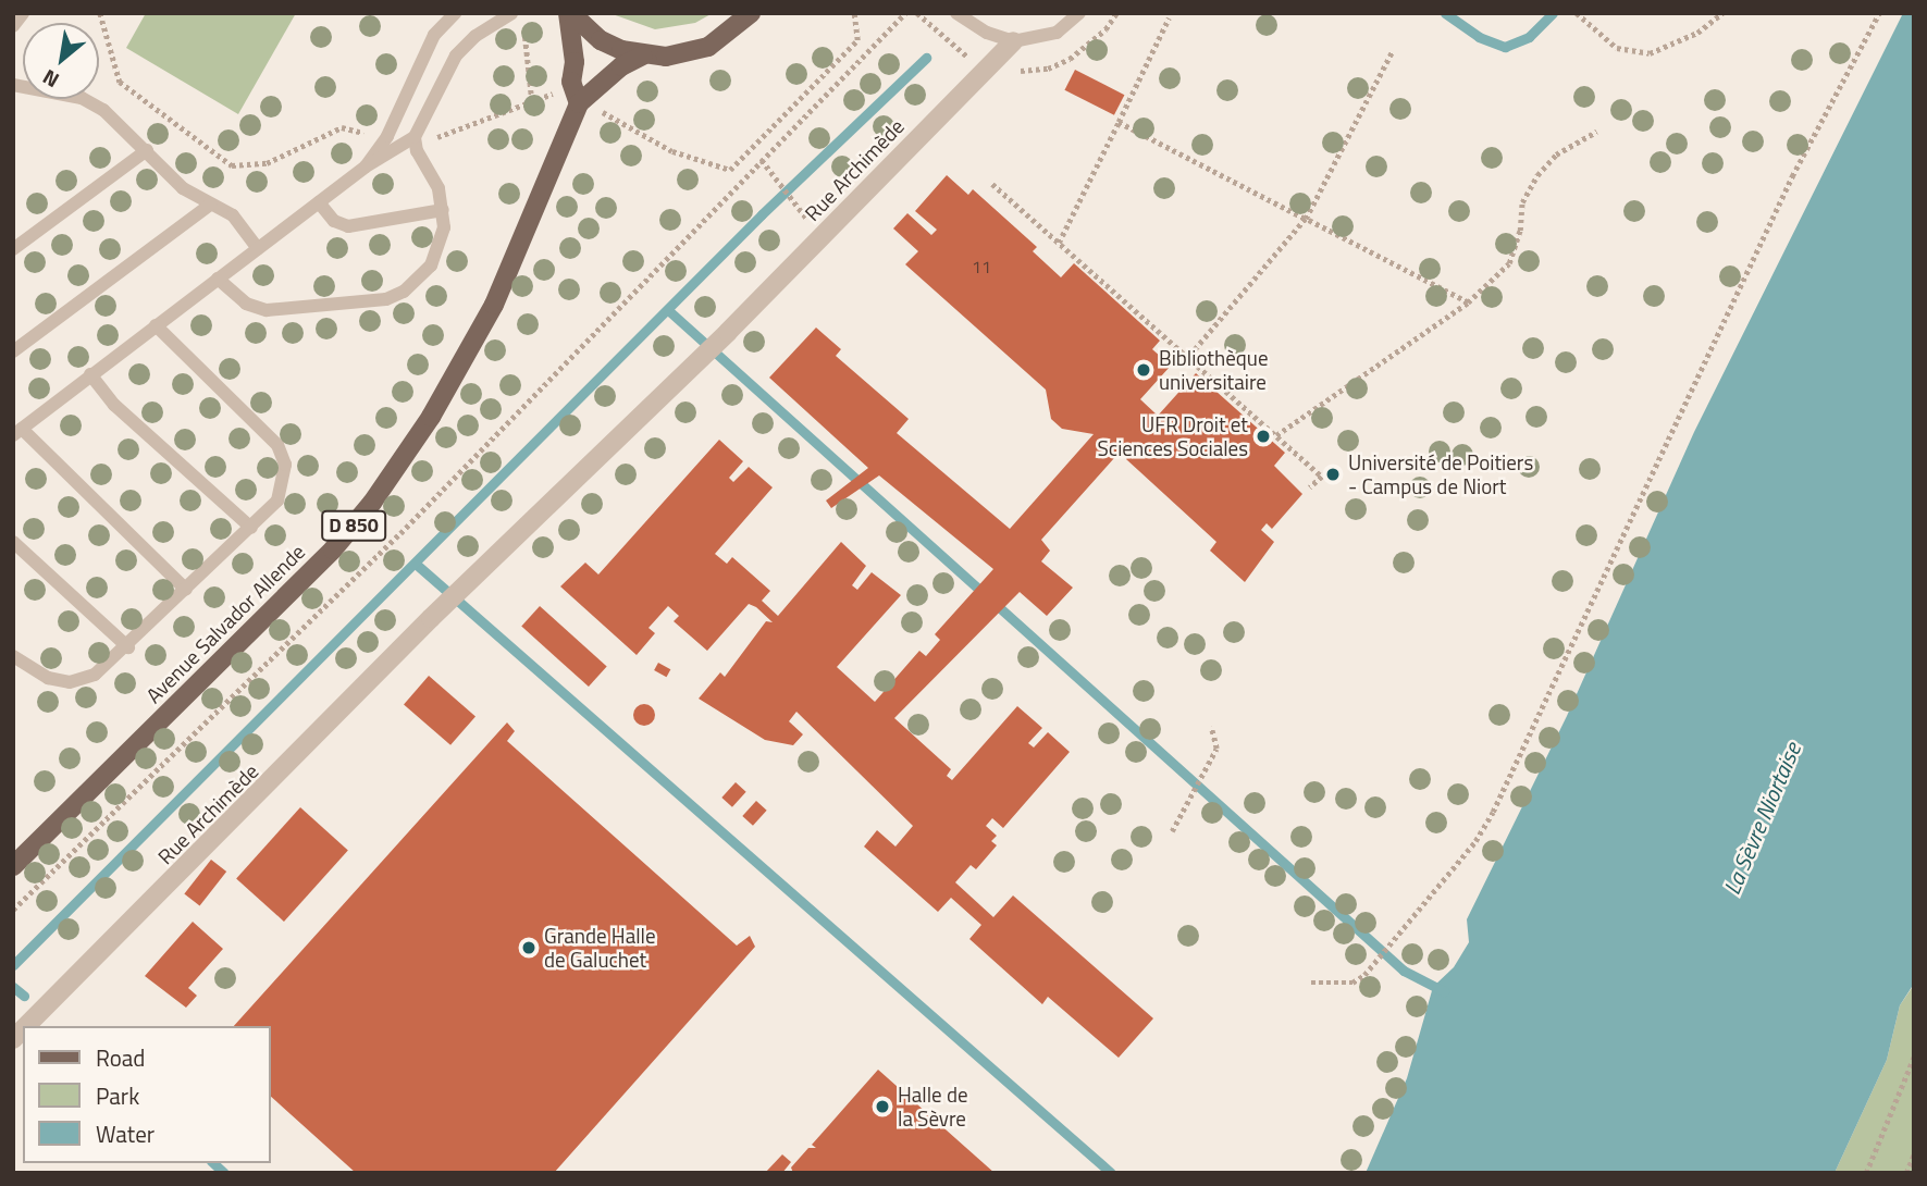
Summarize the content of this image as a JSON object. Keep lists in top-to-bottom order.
{
  "streets": {
    "main road": ["D 850", "Avenue Salvador Allende"],
    "street": ["Rue Archimède"]
  },
  "water": ["La Sèvre Niortaise"],
  "places": [
    "Bibliothèque universitaire",
    "UFR Droit et Sciences Sociales",
    "Université de Poitiers - Campus de Niort",
    "Grande Halle de Galuchet",
    "Halle de la Sèvre"
  ],
  "house_numbers": ["11"],
  "legend": ["Road", "Park", "Water"],
  "north": "bottom left"
}
